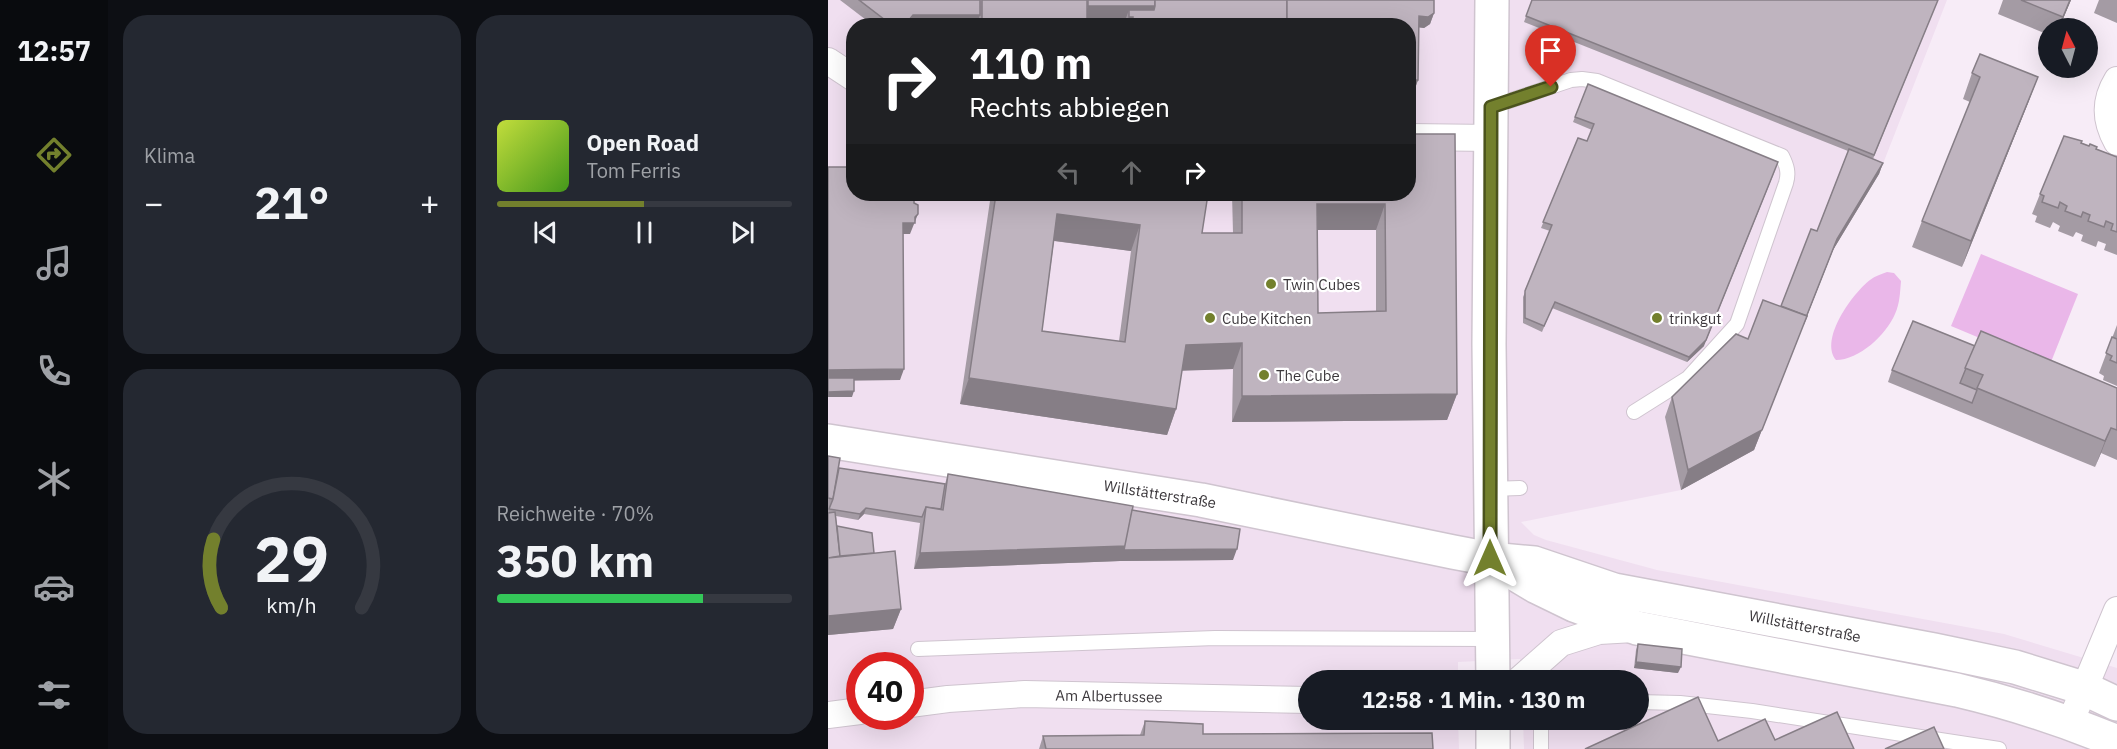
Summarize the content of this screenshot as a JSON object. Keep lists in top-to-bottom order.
{
  "streets": {
    "street": ["Willstätterstraße", "Am Albertussee"]
  },
  "places": [
    "Twin Cubes",
    "Cube Kitchen",
    "trinkgut",
    "The Cube"
  ],
  "north": "top",
  "page": {
    "tabs": "12:57",
    "tile": [
      "Klima",
      ["Reichweite · 70%", "350 km"]
    ],
    "turn": ["110 m", "Rechts abbiegen"],
    "song": ["Open Road", "Tom Ferris"],
    "heat": ["−", "21°", "+"],
    "limit": "40",
    "trip": "12:58 · 1 Min. · 130 m",
    "gauge": ["29", "km/h"]
  }
}
